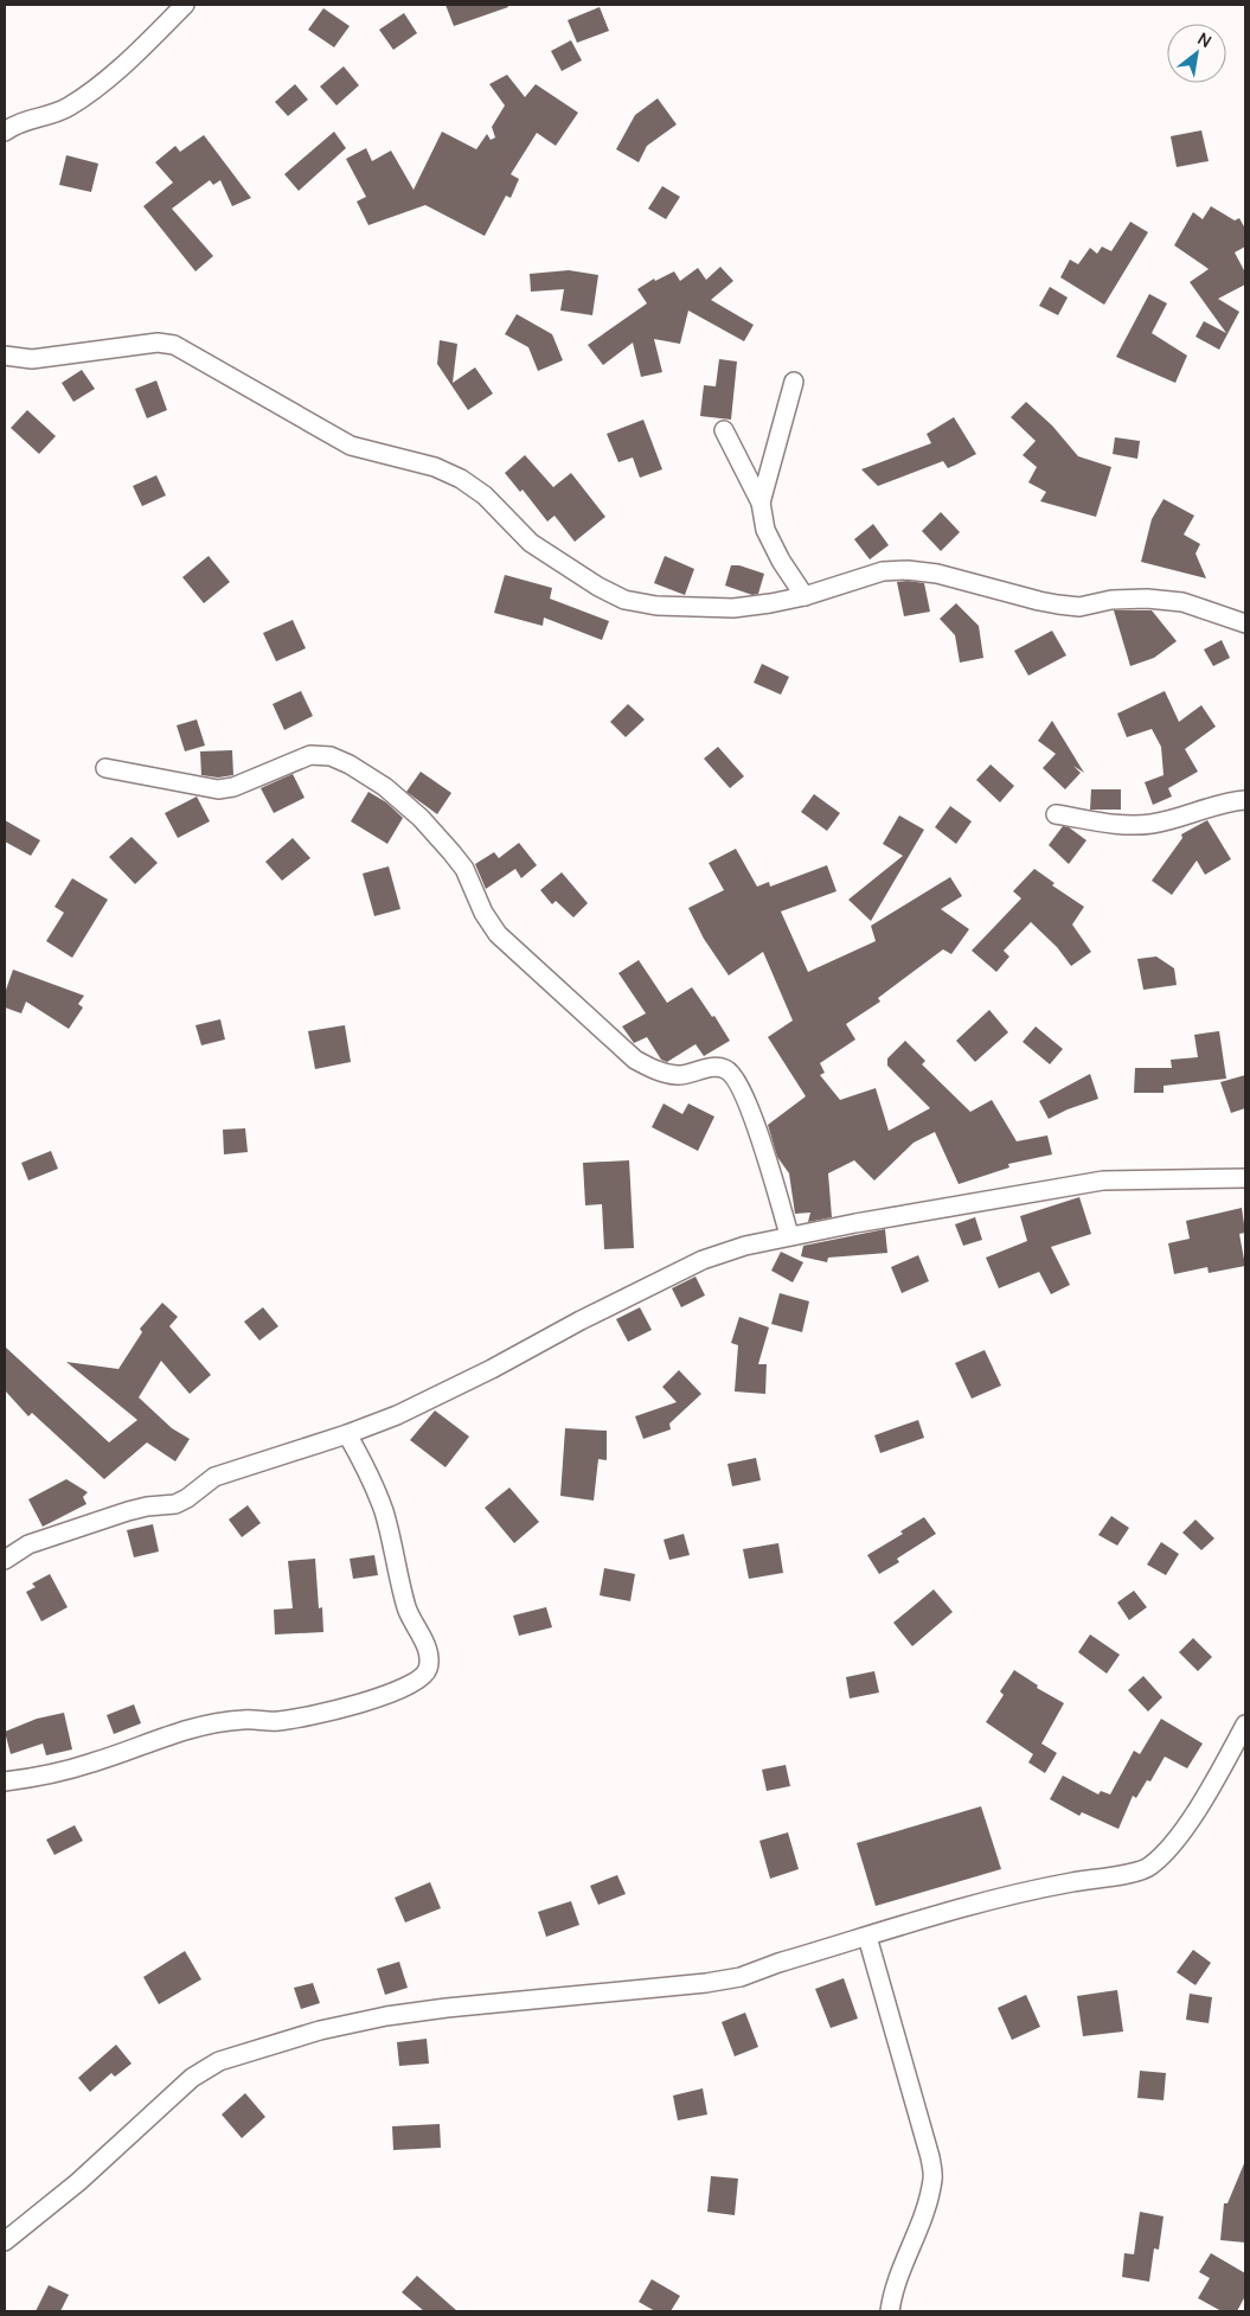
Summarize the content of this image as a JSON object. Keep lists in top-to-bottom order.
{
  "north": "top right"
}
